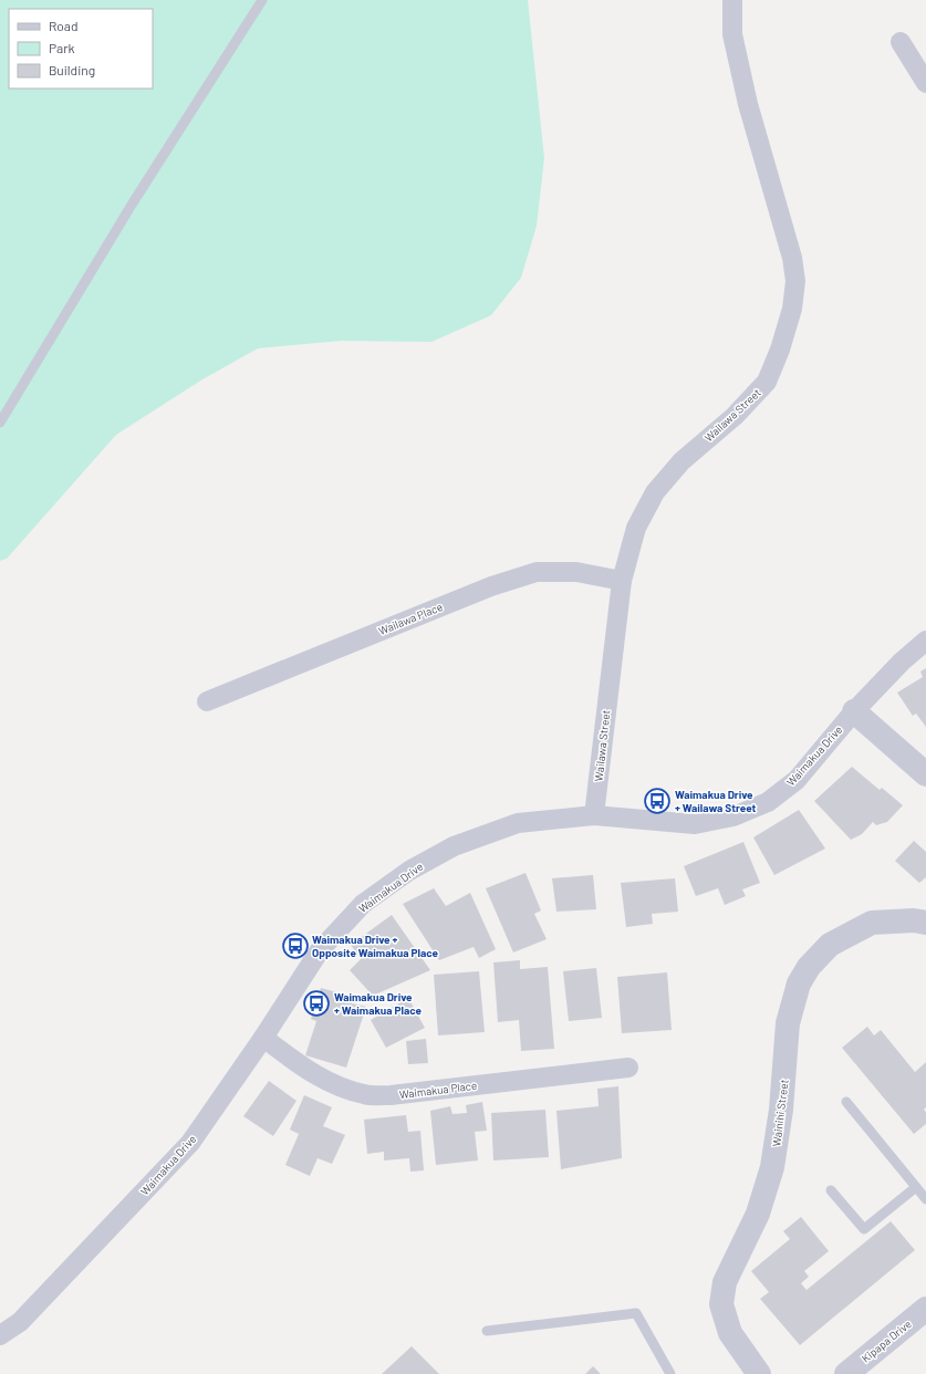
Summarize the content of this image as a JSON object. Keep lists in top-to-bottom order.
{
  "streets": {
    "street": [
      "Wailawa Street",
      "Wailawa Place",
      "Waimakua Drive",
      "Waimakua Place",
      "Wainihi Street",
      "Kipapa Drive"
    ]
  },
  "crossings": [
    ["Wailawa Street", "Wailawa Place"],
    ["Wailawa Street", "Waimakua Drive"],
    ["Waimakua Drive", "Waimakua Place"]
  ],
  "places": {
    "bus stop": ["Waimakua Drive + Wailawa Street", "Waimakua Drive + Opposite Waimakua Place", "Waimakua Drive + Waimakua Place"]
  },
  "legend": ["Road", "Park", "Building"]
}
